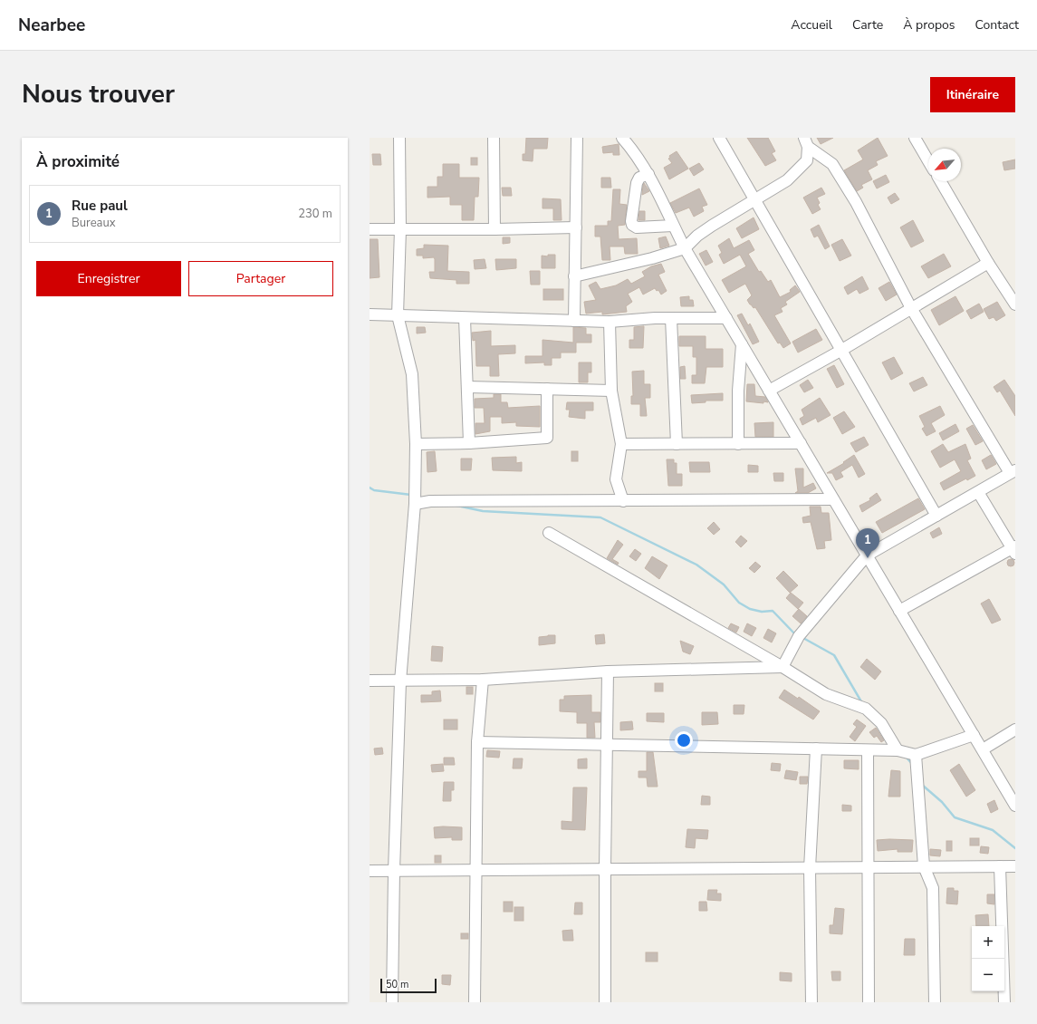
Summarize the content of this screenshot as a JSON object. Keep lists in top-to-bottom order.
{
  "scale_bar": "50 m",
  "north": "bottom left",
  "page": {
    "header": "Nearbee",
    "nav": [
      "Accueil",
      "Carte",
      "À propos",
      "Contact"
    ],
    "title": "Nous trouver",
    "buttons": [
      "Itinéraire",
      ["Enregistrer", "Partager"]
    ],
    "heading": "À proximité",
    "list": [
      {
        "mark": "1",
        "name": "Rue paul",
        "note": "Bureaux",
        "value": "230 m"
      }
    ],
    "pins": "1",
    "map_buttons": ["+", "−"],
    "scale": "50 m"
  }
}
